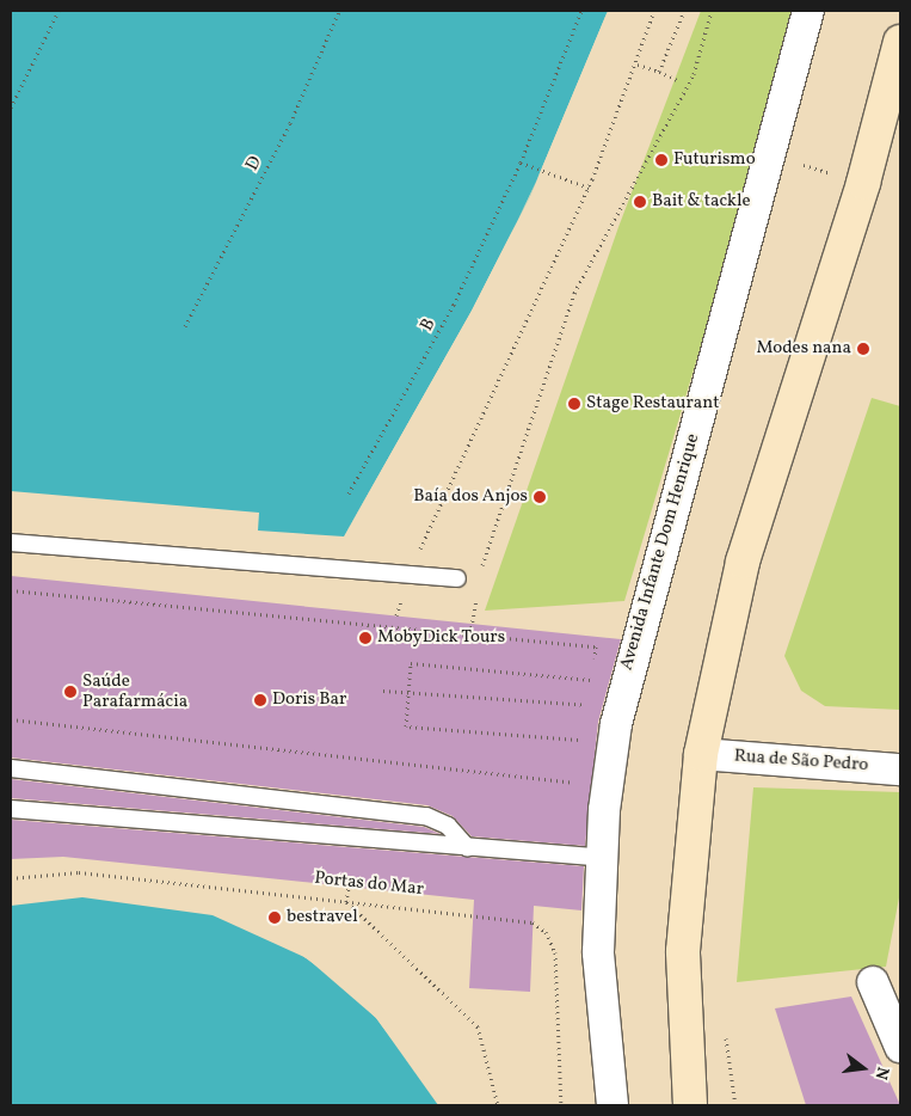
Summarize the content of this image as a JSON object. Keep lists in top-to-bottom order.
{
  "streets": {
    "street": ["Avenida Infante Dom Henrique", "Rua de São Pedro"],
    "path": ["D", "B", "Portas do Mar"]
  },
  "places": [
    "Futurismo",
    "Bait & tackle",
    "Modes nana",
    "Stage Restaurant",
    "Baía dos Anjos",
    "MobyDick Tours",
    "Saúde Parafarmácia",
    "Doris Bar",
    "bestravel"
  ],
  "north": "right"
}
